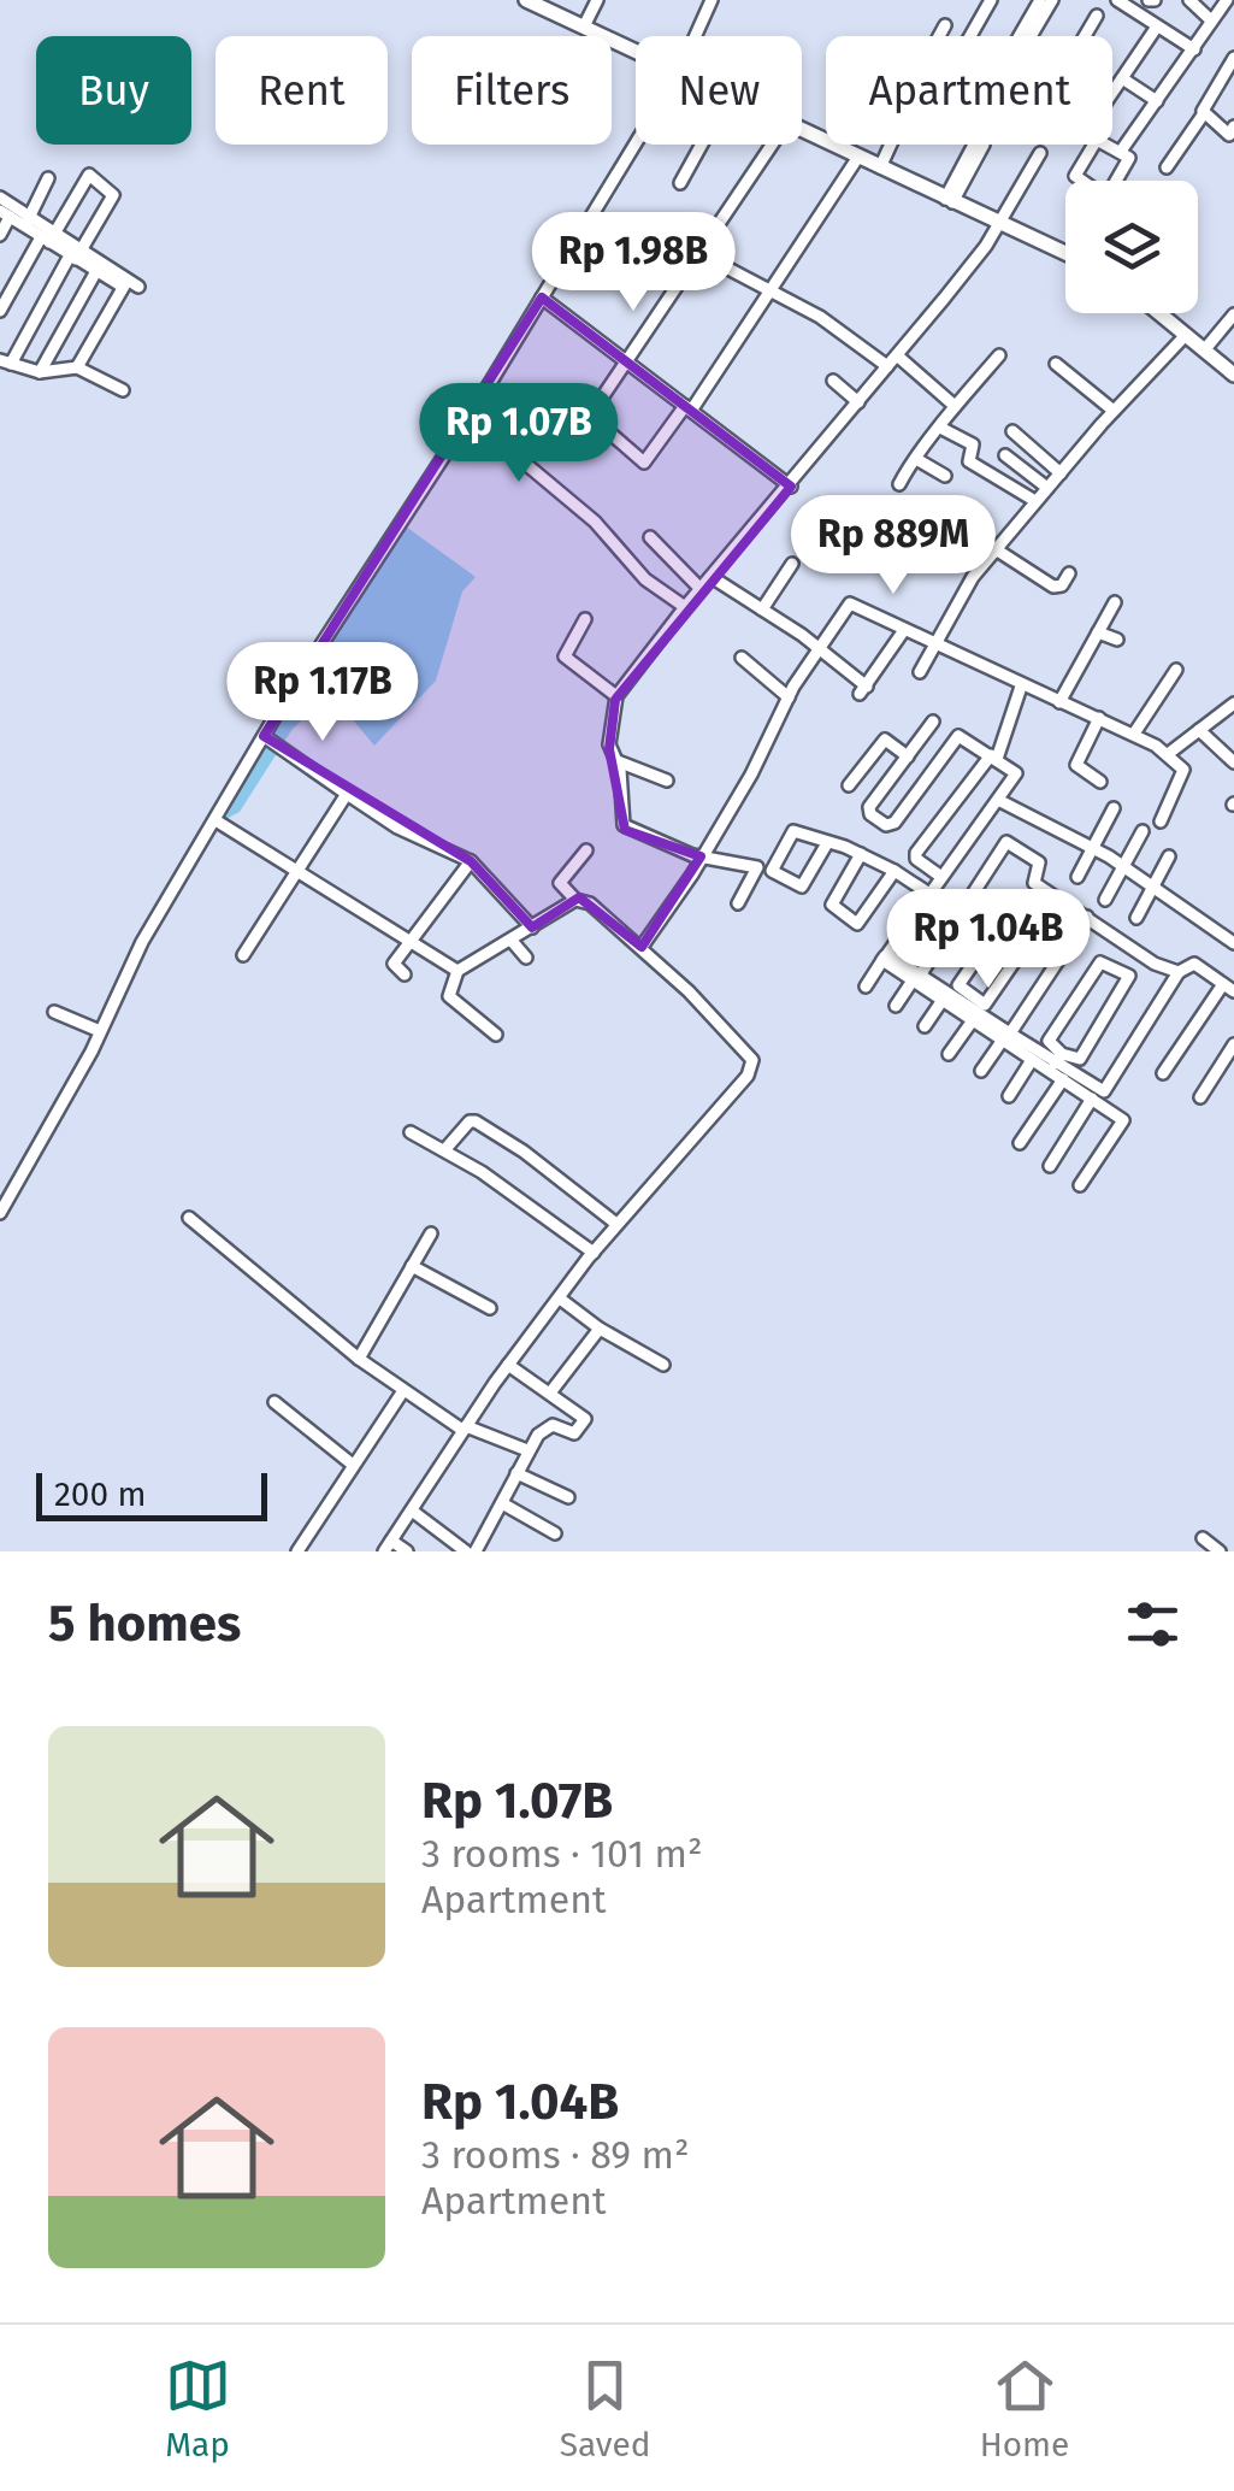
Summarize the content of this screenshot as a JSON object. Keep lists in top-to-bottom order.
{
  "scale_bar": "200 m",
  "page": {
    "chip": [
      "Buy",
      "Rent",
      "Filters",
      "New",
      "Apartment"
    ],
    "price": [
      "Rp 1.98B",
      "Rp 1.07B",
      "Rp 889M",
      "Rp 1.17B",
      "Rp 1.04B"
    ],
    "scale": "200 m",
    "heading": "5 homes",
    "list": [
      {
        "name": "Rp 1.07B",
        "note": "3 rooms · 101 m² · Apartment"
      },
      {
        "name": "Rp 1.04B",
        "note": "3 rooms · 89 m² · Apartment"
      }
    ],
    "tabs": ["Map", "Saved", "Home"]
  }
}
